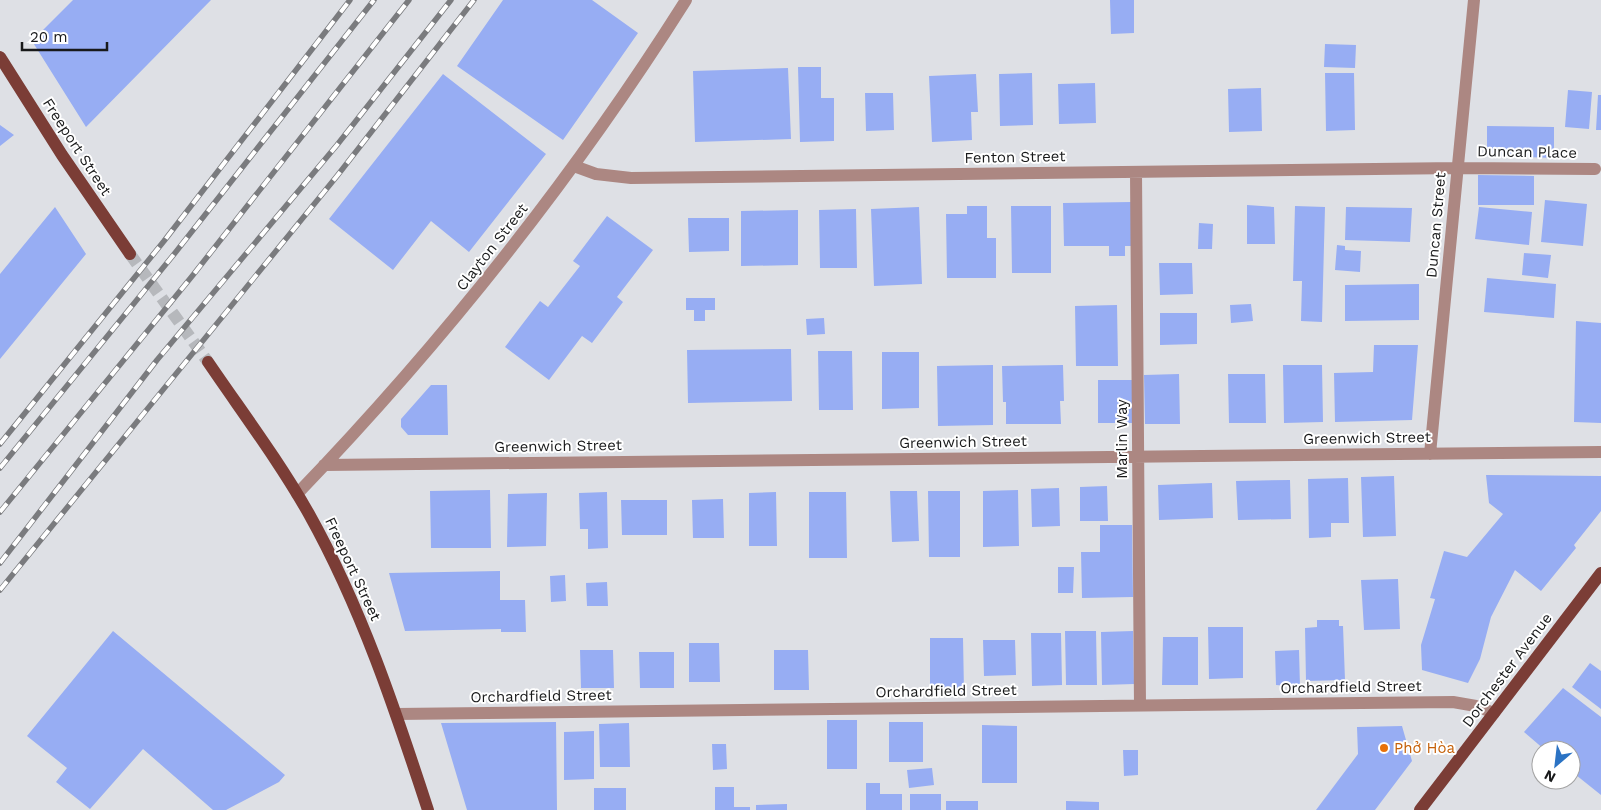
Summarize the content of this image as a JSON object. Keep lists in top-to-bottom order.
{
  "streets": {
    "main road": ["Freeport Street", "Dorchester Avenue"],
    "street": [
      "Duncan Place",
      "Fenton Street",
      "Duncan Street",
      "Clayton Street",
      "Greenwich Street",
      "Marlin Way",
      "Orchardfield Street"
    ]
  },
  "crossings": [
    ["Freeport Street", "Clayton Street"],
    ["Freeport Street", "Orchardfield Street"],
    ["Duncan Place", "Fenton Street"],
    ["Duncan Place", "Duncan Street"],
    ["Fenton Street", "Duncan Street"],
    ["Fenton Street", "Clayton Street"],
    ["Fenton Street", "Marlin Way"],
    ["Duncan Street", "Greenwich Street"],
    ["Clayton Street", "Greenwich Street"],
    ["Greenwich Street", "Marlin Way"],
    ["Marlin Way", "Orchardfield Street"],
    ["Dorchester Avenue", "Orchardfield Street"]
  ],
  "places": ["Phở Hòa"],
  "scale_bar": "20 m",
  "north": "bottom left"
}
